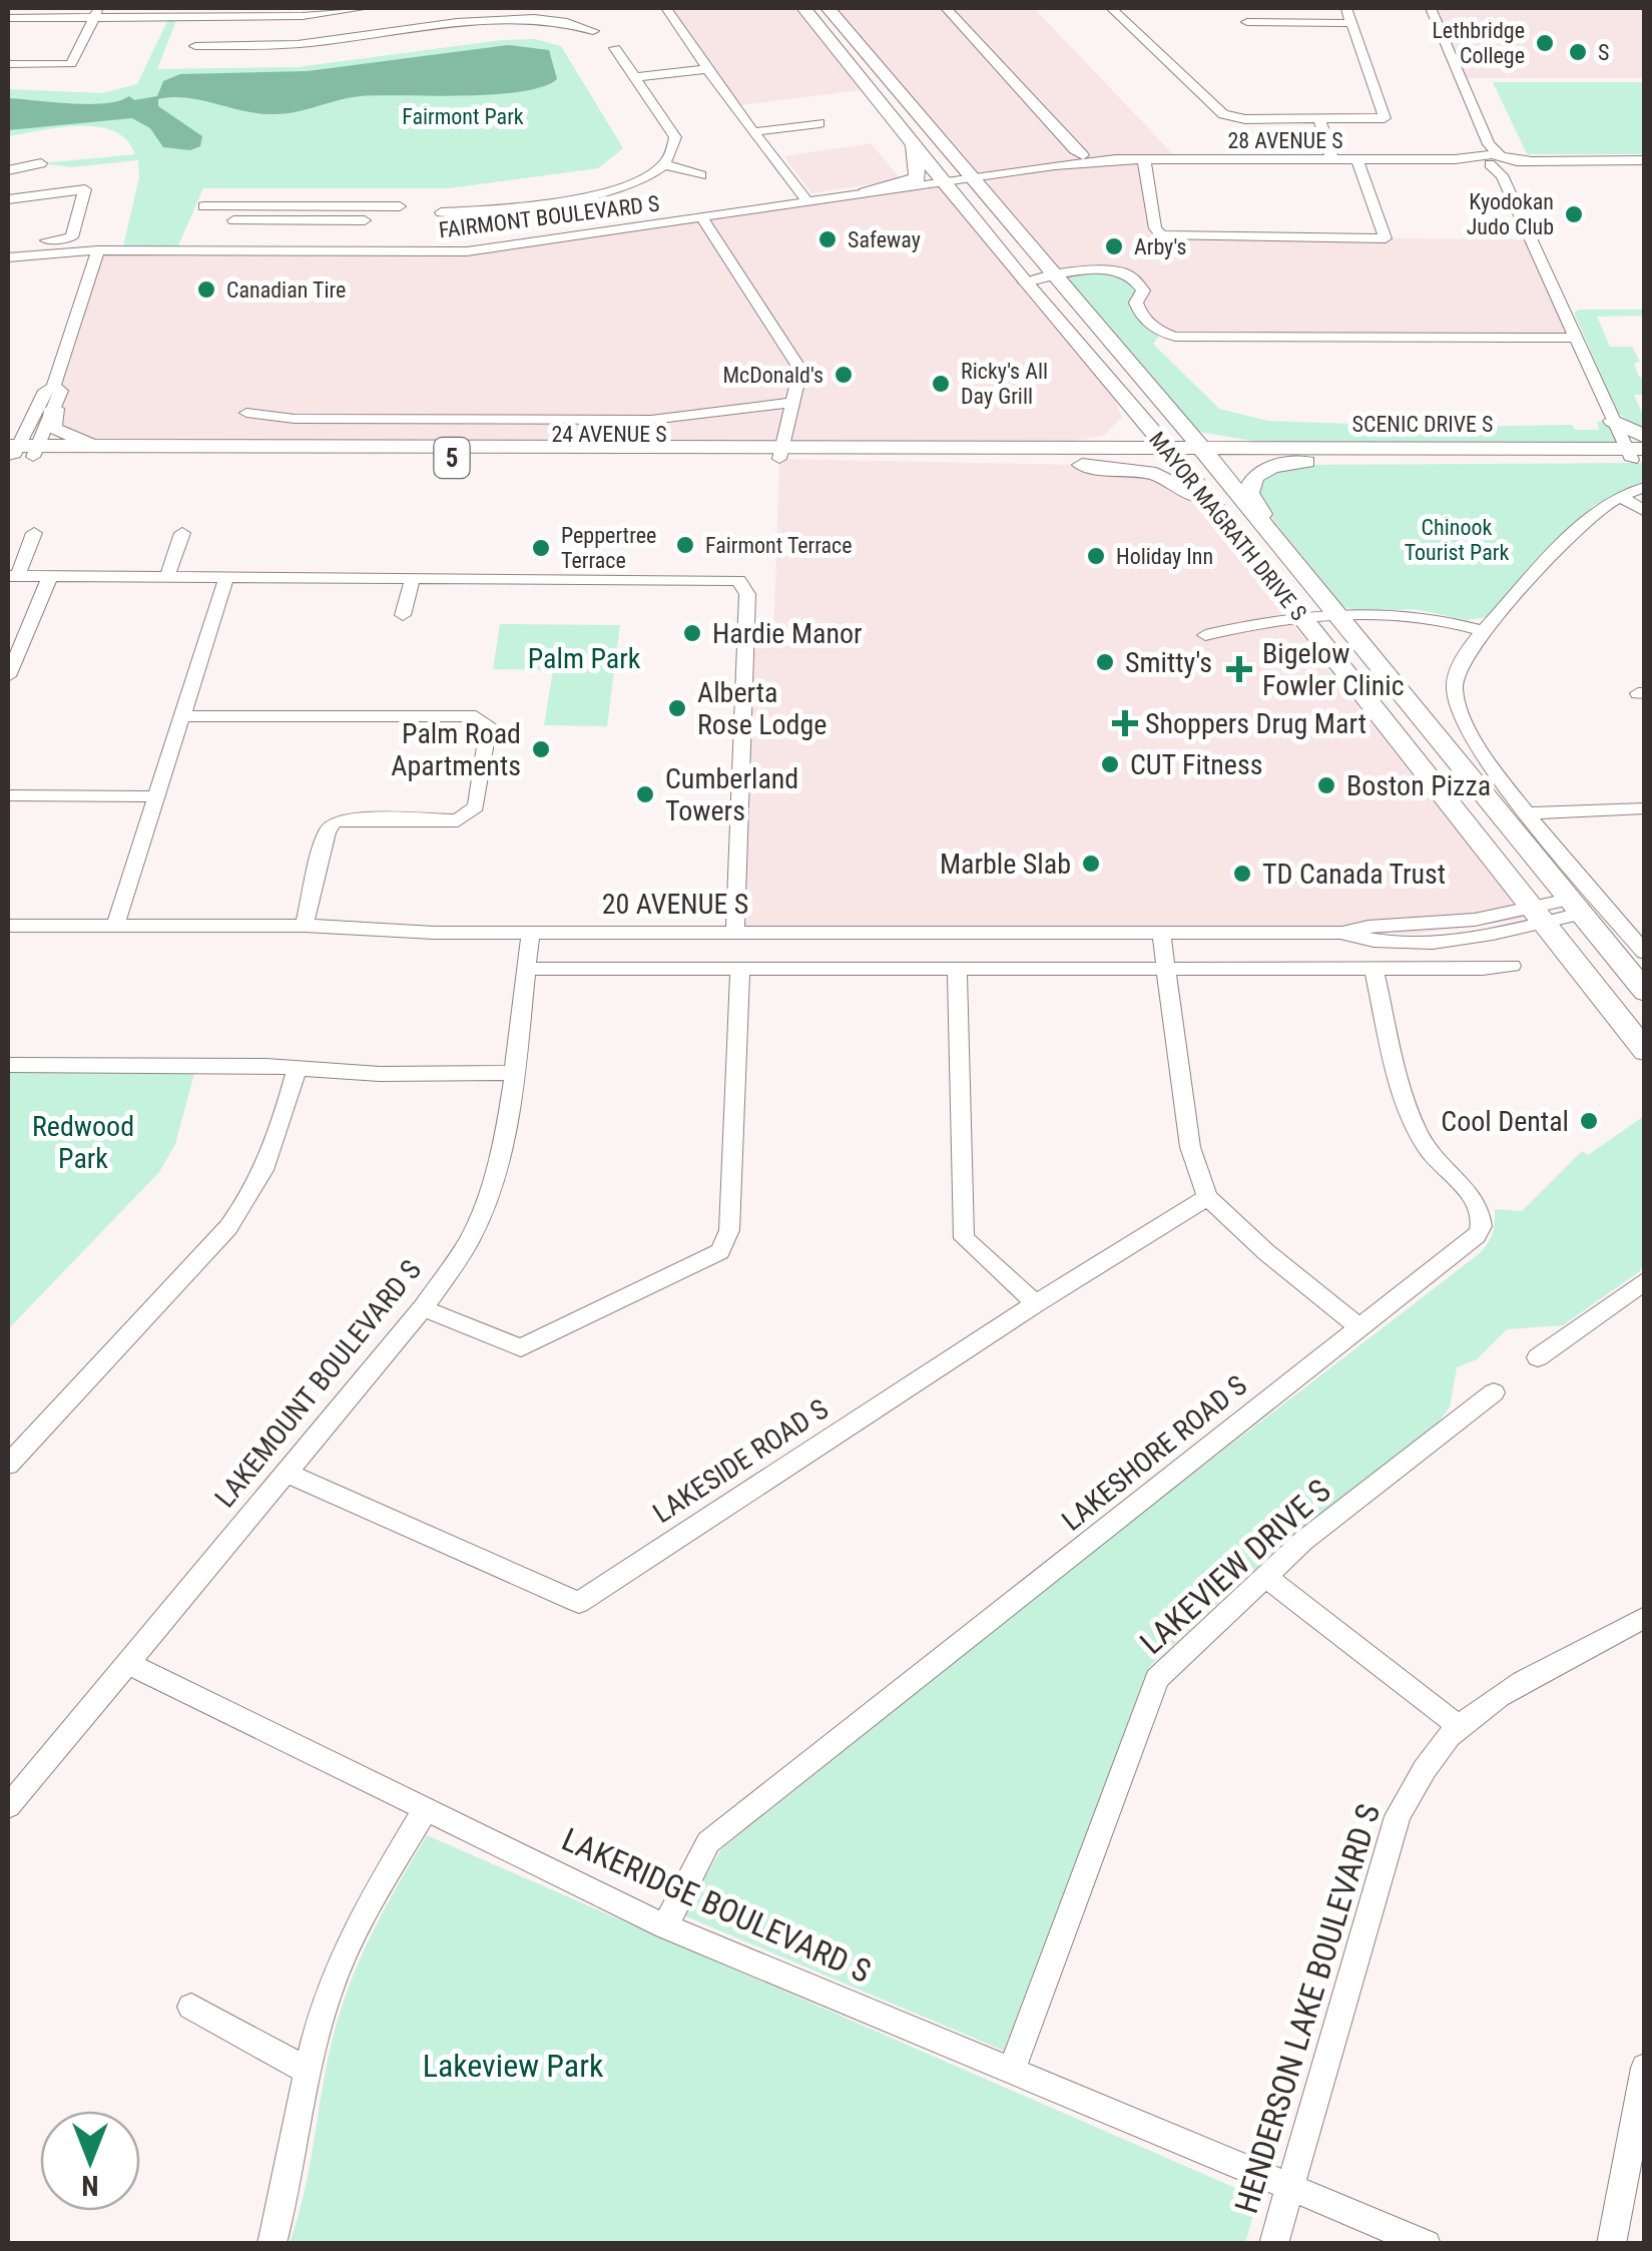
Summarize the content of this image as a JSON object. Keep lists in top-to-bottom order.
{
  "streets": {
    "main road": [
      "SCENIC DRIVE S",
      "24 AVENUE S",
      "5",
      "MAYOR MAGRATH DRIVE S"
    ],
    "street": [
      "28 AVENUE S",
      "FAIRMONT BOULEVARD S",
      "20 AVENUE S",
      "LAKEMOUNT BOULEVARD S",
      "LAKESHORE ROAD S",
      "LAKESIDE ROAD S",
      "LAKEVIEW DRIVE S",
      "LAKERIDGE BOULEVARD S",
      "HENDERSON LAKE BOULEVARD S"
    ]
  },
  "crossings": [
    ["28 AVENUE S", "FAIRMONT BOULEVARD S"],
    ["28 AVENUE S", "MAYOR MAGRATH DRIVE S"],
    ["FAIRMONT BOULEVARD S", "MAYOR MAGRATH DRIVE S"],
    ["SCENIC DRIVE S", "24 AVENUE S"],
    ["SCENIC DRIVE S", "MAYOR MAGRATH DRIVE S"],
    ["24 AVENUE S", "MAYOR MAGRATH DRIVE S"],
    ["MAYOR MAGRATH DRIVE S", "20 AVENUE S"],
    ["20 AVENUE S", "LAKEMOUNT BOULEVARD S"],
    ["LAKEMOUNT BOULEVARD S", "LAKESIDE ROAD S"],
    ["LAKEMOUNT BOULEVARD S", "LAKERIDGE BOULEVARD S"],
    ["LAKESHORE ROAD S", "LAKERIDGE BOULEVARD S"],
    ["LAKEVIEW DRIVE S", "LAKERIDGE BOULEVARD S"],
    ["LAKERIDGE BOULEVARD S", "HENDERSON LAKE BOULEVARD S"]
  ],
  "parks": [
    "Fairmont Park",
    "Chinook Tourist Park",
    "Palm Park",
    "Redwood Park",
    "Lakeview Park"
  ],
  "places": {
    "other": [
      "Lethbridge College",
      "S",
      "Kyodokan Judo Club",
      "Safeway",
      "Arby's",
      "Canadian Tire",
      "McDonald's",
      "Ricky's All Day Grill",
      "Fairmont Terrace",
      "Peppertree Terrace",
      "Holiday Inn",
      "Hardie Manor",
      "Smitty's",
      "Alberta Rose Lodge",
      "Palm Road Apartments",
      "CUT Fitness",
      "Boston Pizza",
      "Cumberland Towers",
      "Marble Slab",
      "TD Canada Trust",
      "Cool Dental"
    ],
    "health": ["Bigelow Fowler Clinic", "Shoppers Drug Mart"]
  },
  "north": "bottom"
}
